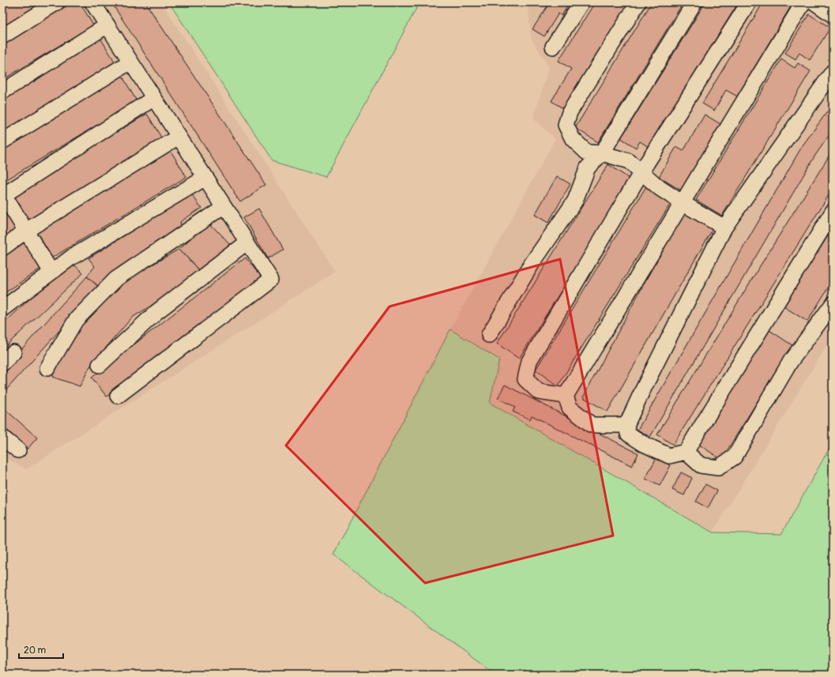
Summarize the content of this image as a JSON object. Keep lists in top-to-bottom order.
{
  "scale_bar": "20 m"
}
